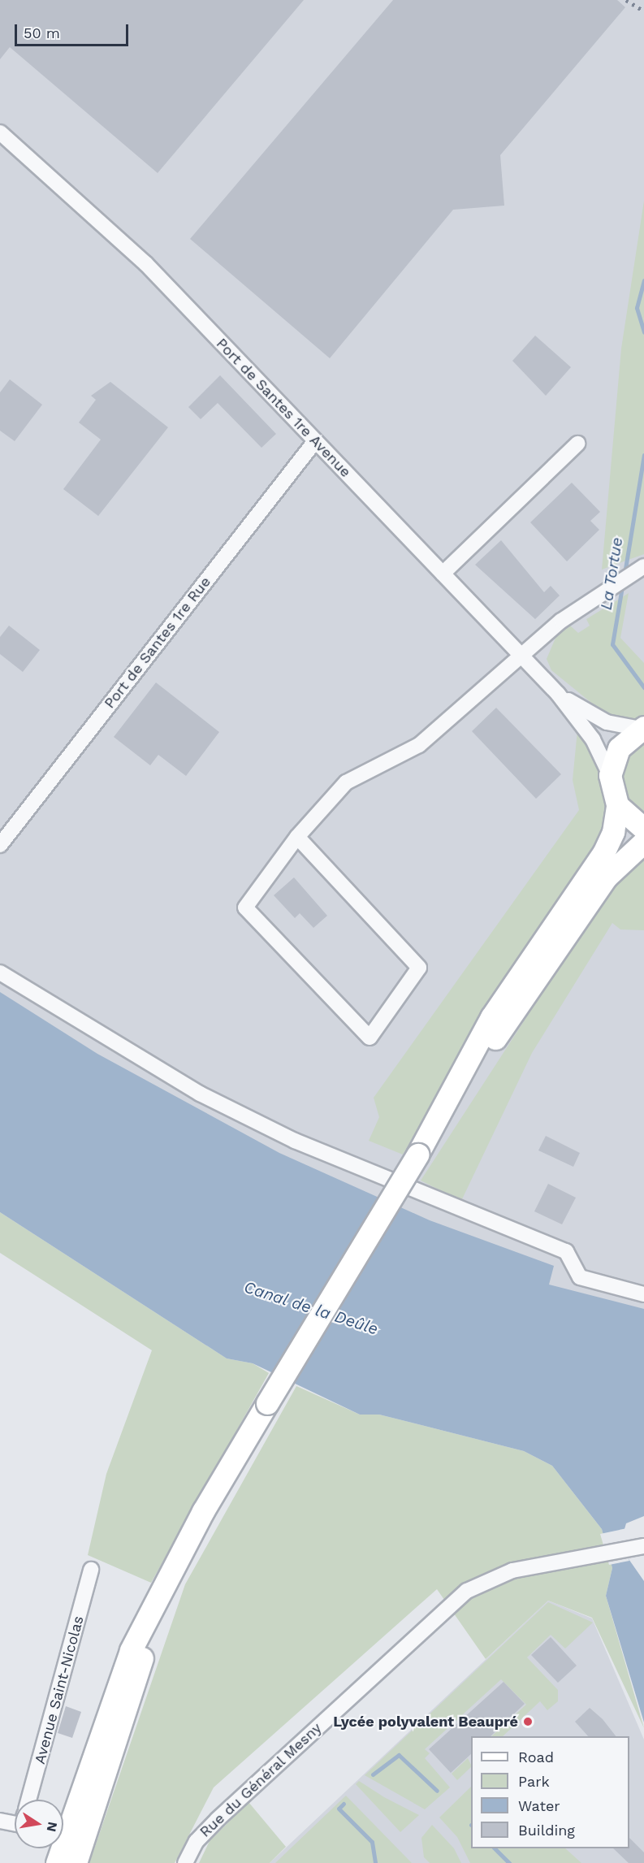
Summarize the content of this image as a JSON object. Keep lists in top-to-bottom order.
{
  "streets": {
    "street": [
      "Port de Santes 1re Avenue",
      "Port de Santes 1re Rue",
      "Avenue Saint-Nicolas",
      "Rue du Général Mesny"
    ]
  },
  "crossings": [
    ["Port de Santes 1re Avenue", "Port de Santes 1re Rue"]
  ],
  "water": ["La Tortue", "Canal de la Deûle"],
  "places": ["Lycée polyvalent Beaupré"],
  "legend": [
    "Road",
    "Park",
    "Water",
    "Building"
  ],
  "scale_bar": "50 m",
  "north": "right"
}
